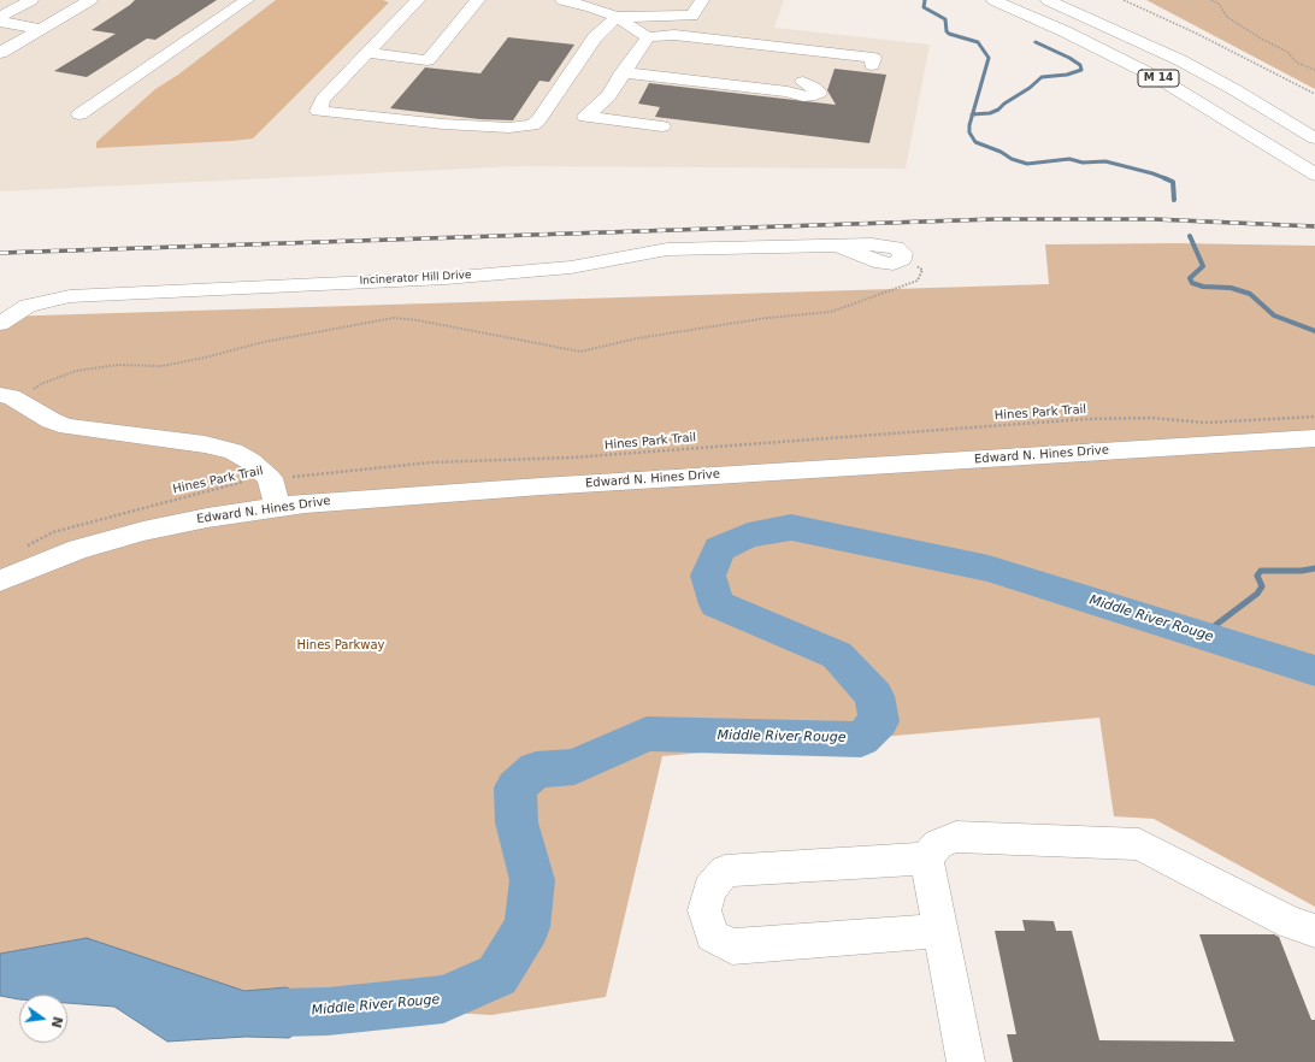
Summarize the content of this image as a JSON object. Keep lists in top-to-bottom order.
{
  "streets": {
    "main road": ["M 14", "Incinerator Hill Drive", "Edward N. Hines Drive"],
    "path": ["Hines Park Trail"]
  },
  "water": ["Middle River Rouge"],
  "parks": ["Hines Parkway"],
  "north": "right"
}
